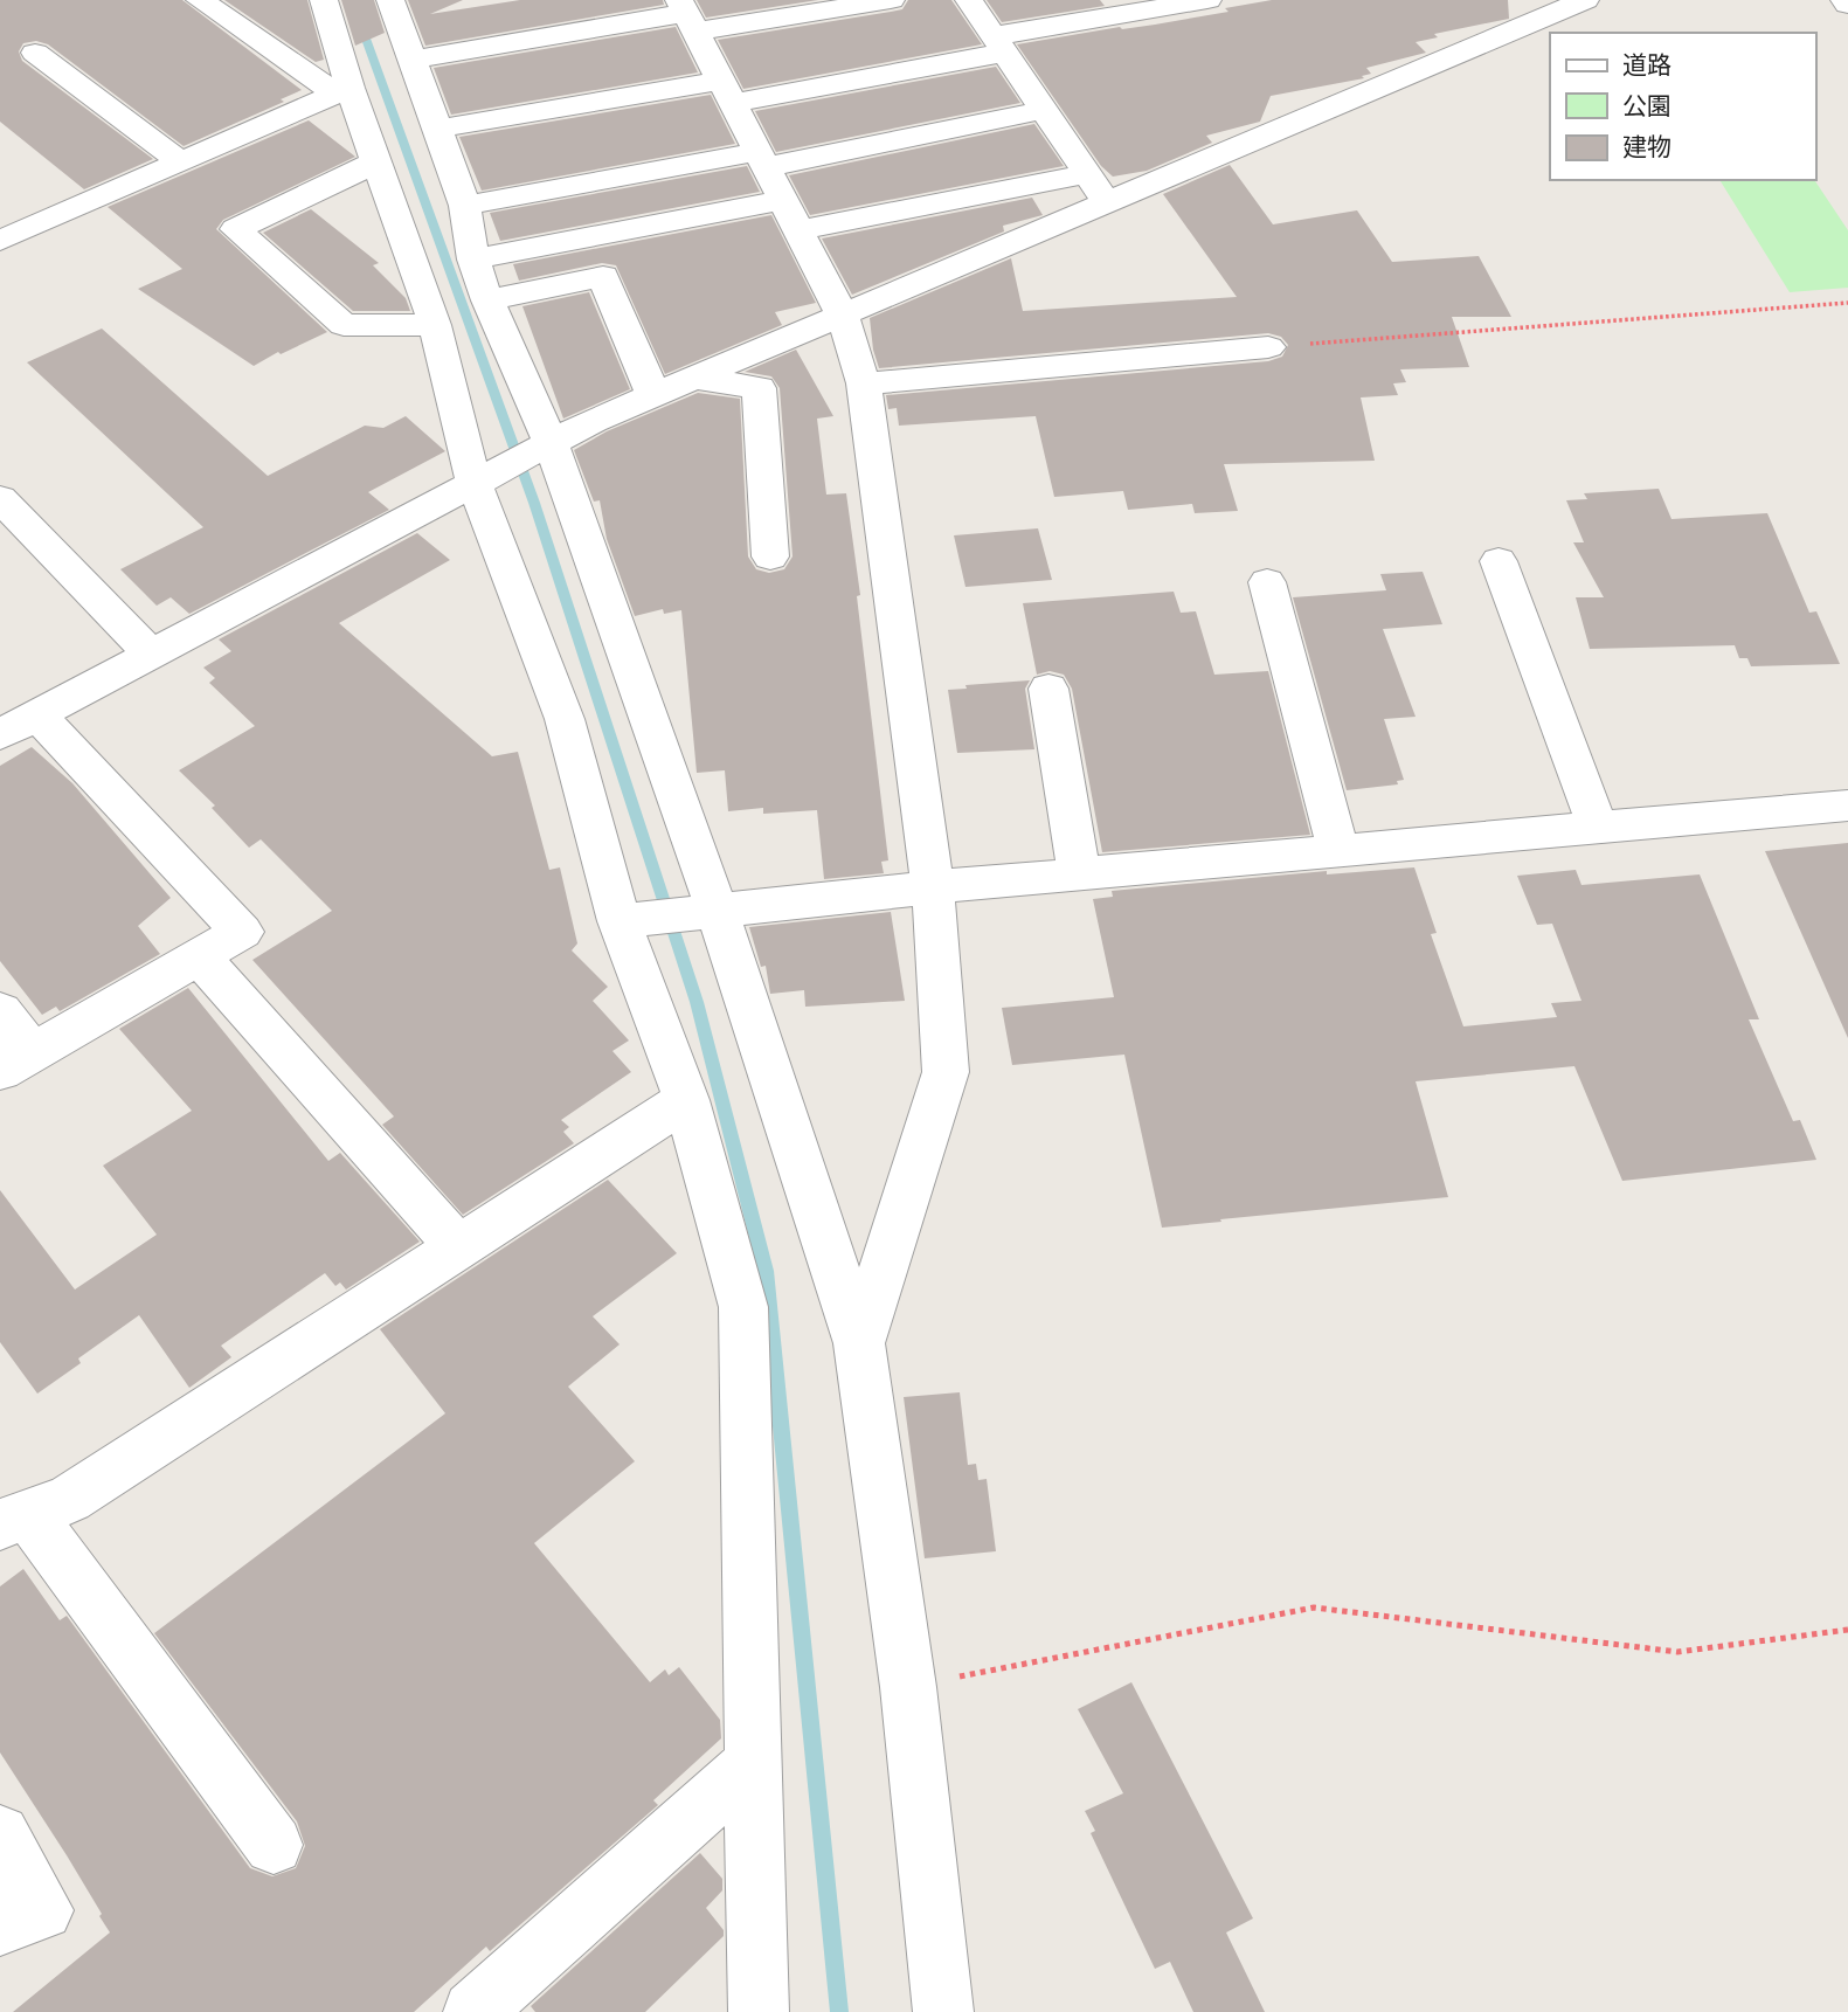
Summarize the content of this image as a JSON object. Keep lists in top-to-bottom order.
{
  "legend": ["道路", "公園", "建物"]
}
